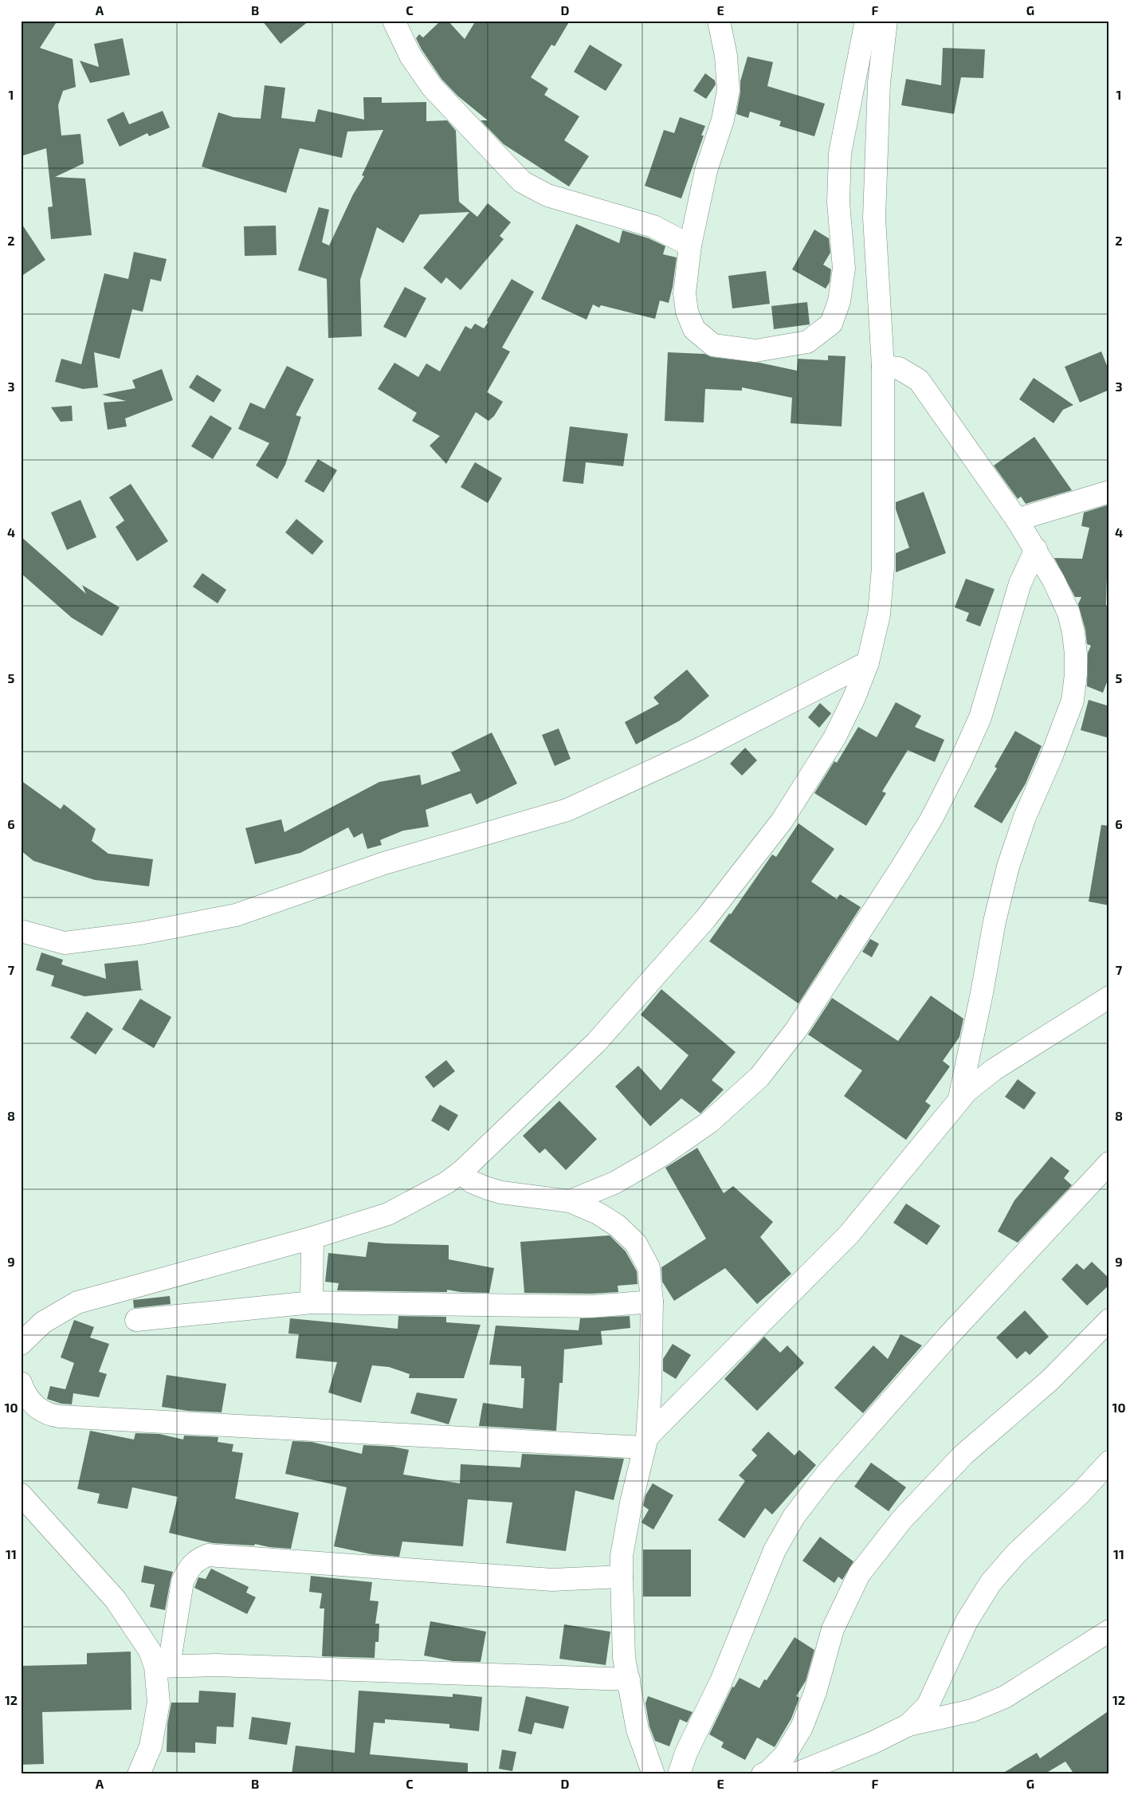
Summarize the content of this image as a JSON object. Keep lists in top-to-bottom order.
{
  "grid": {
    "columns": [
      "A",
      "B",
      "C",
      "D",
      "E",
      "F",
      "G"
    ],
    "rows": [
      "1",
      "2",
      "3",
      "4",
      "5",
      "6",
      "7",
      "8",
      "9",
      "10",
      "11",
      "12"
    ]
  }
}
